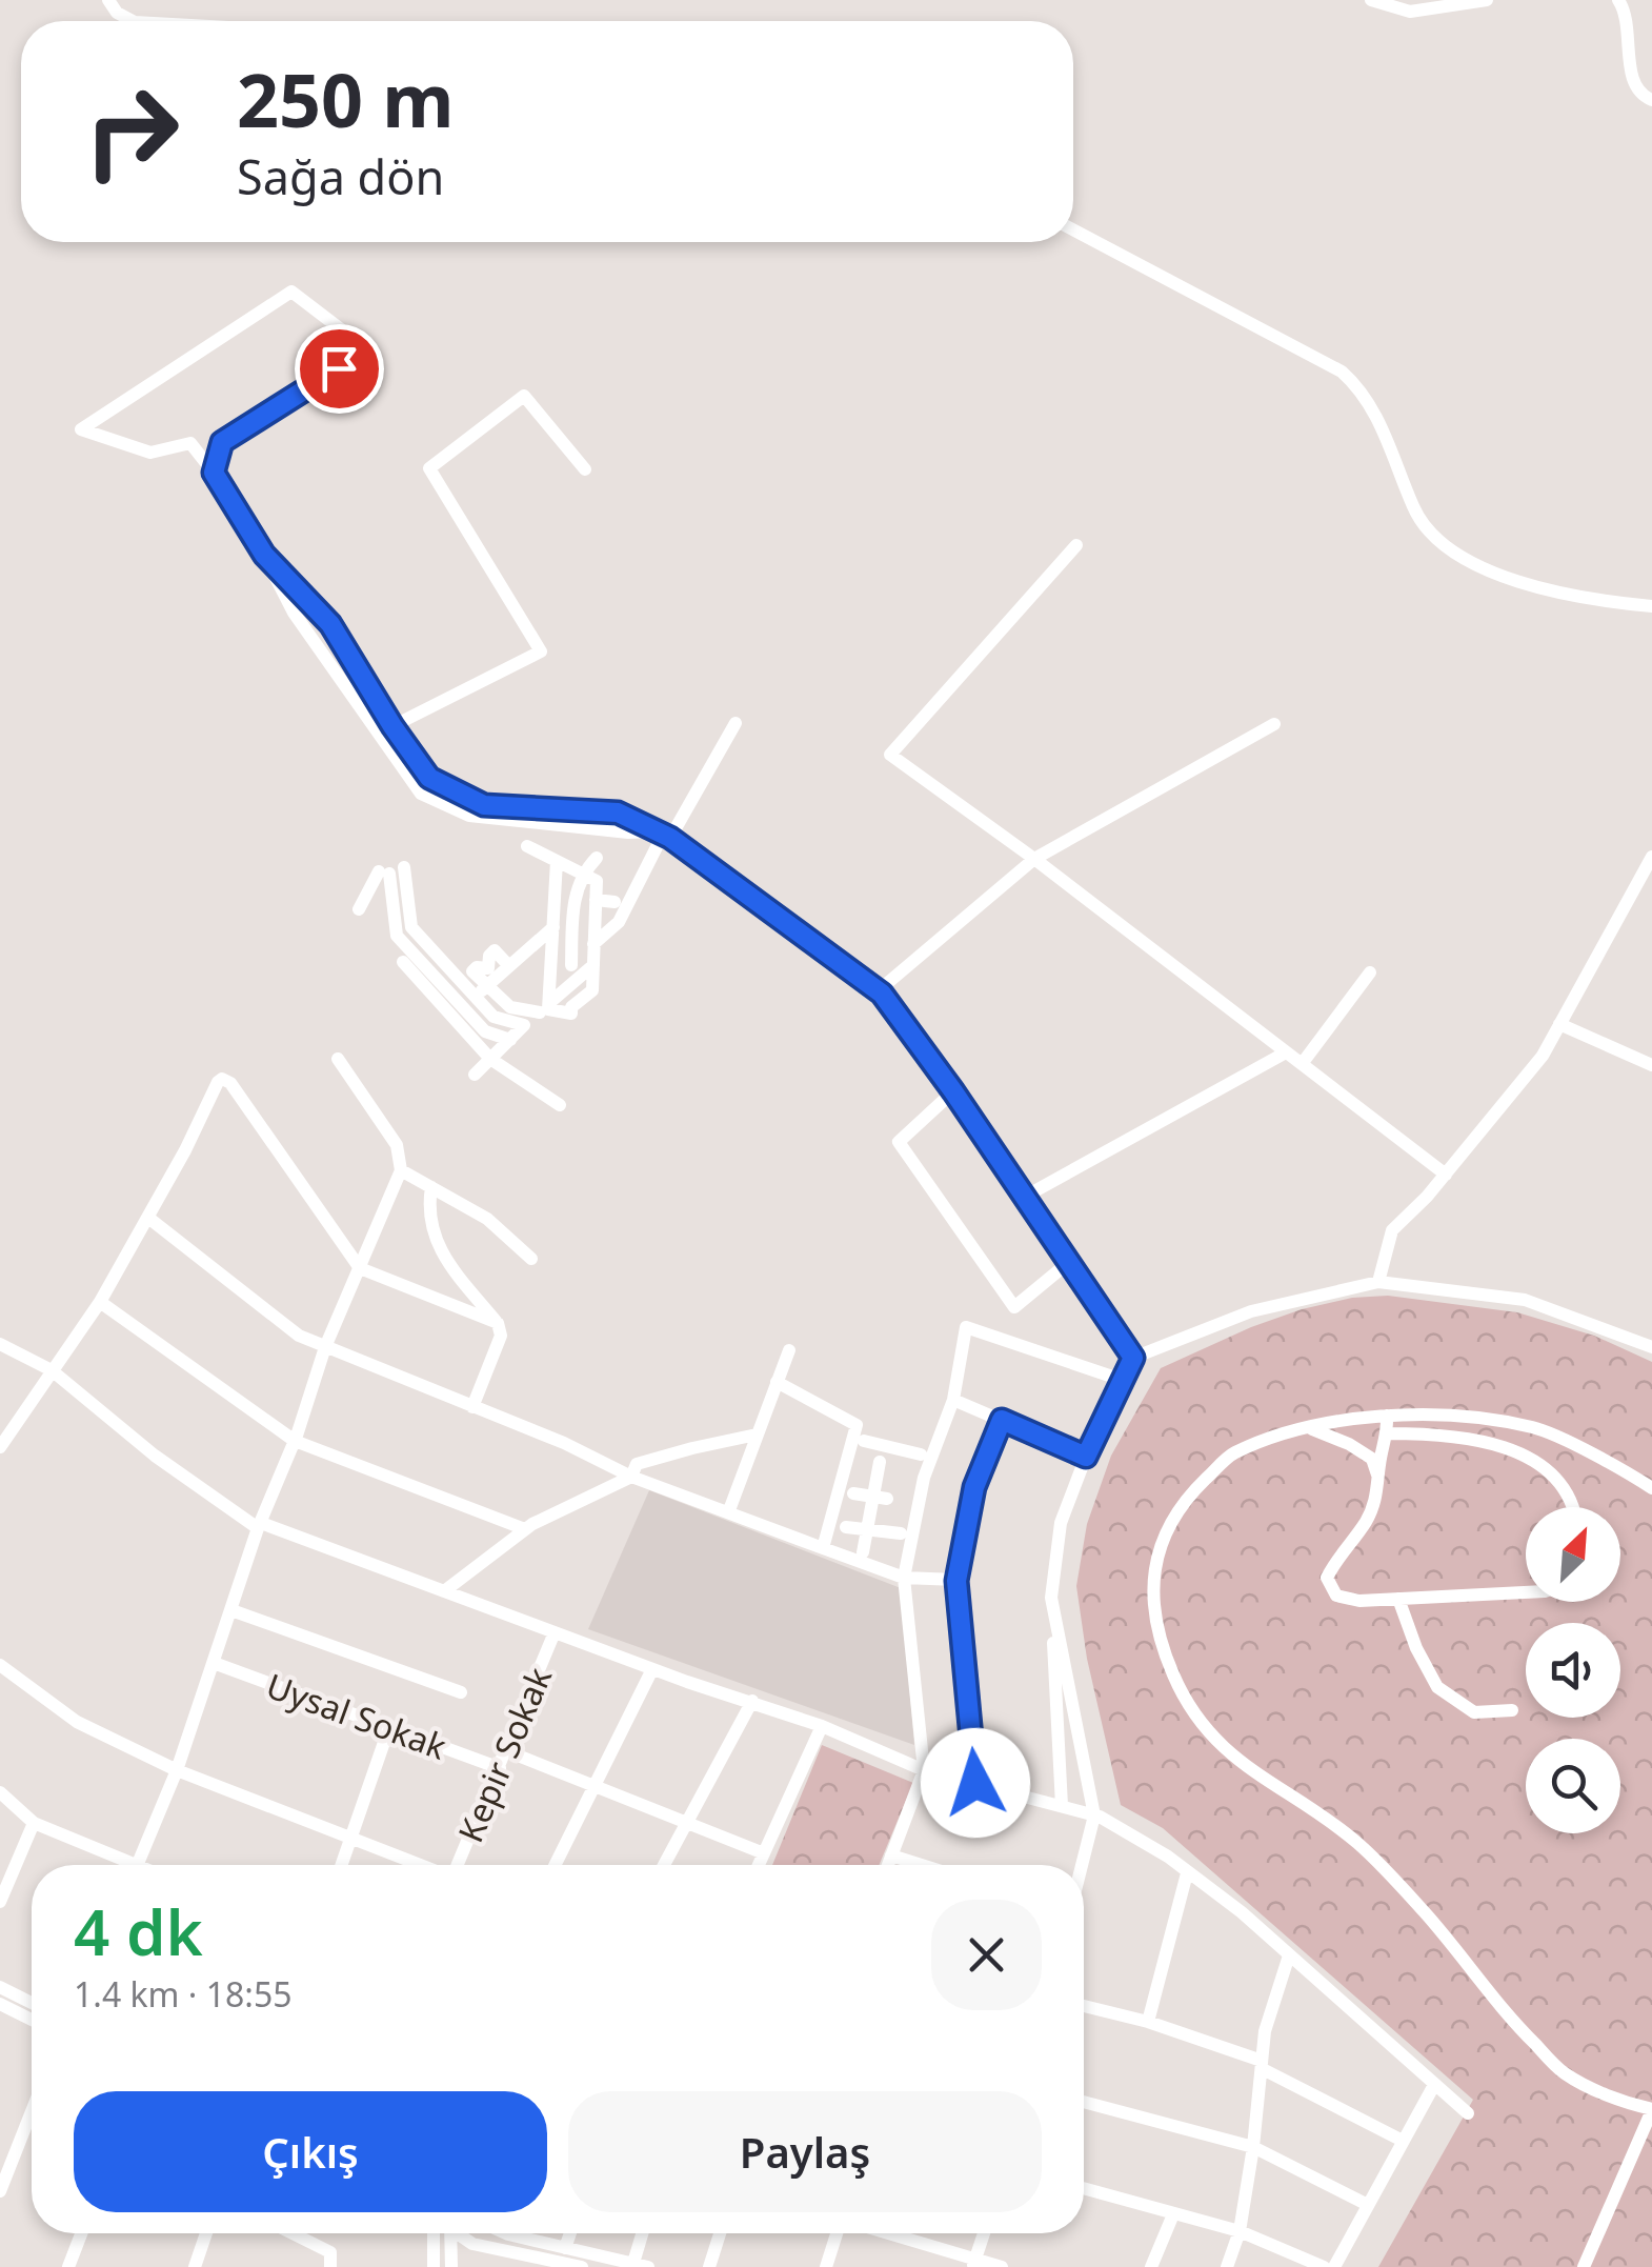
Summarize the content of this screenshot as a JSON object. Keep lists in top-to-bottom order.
{
  "streets": {
    "street": ["Uysal Sokak", "Kepir Sokak"]
  },
  "crossings": [
    ["Uysal Sokak", "Kepir Sokak"]
  ],
  "north": "top right",
  "page": {
    "turn": ["250 m", "Sağa dön"],
    "heading": ["4 dk", "1.4 km · 18:55"],
    "buttons": ["Çıkış", "Paylaş"]
  }
}
